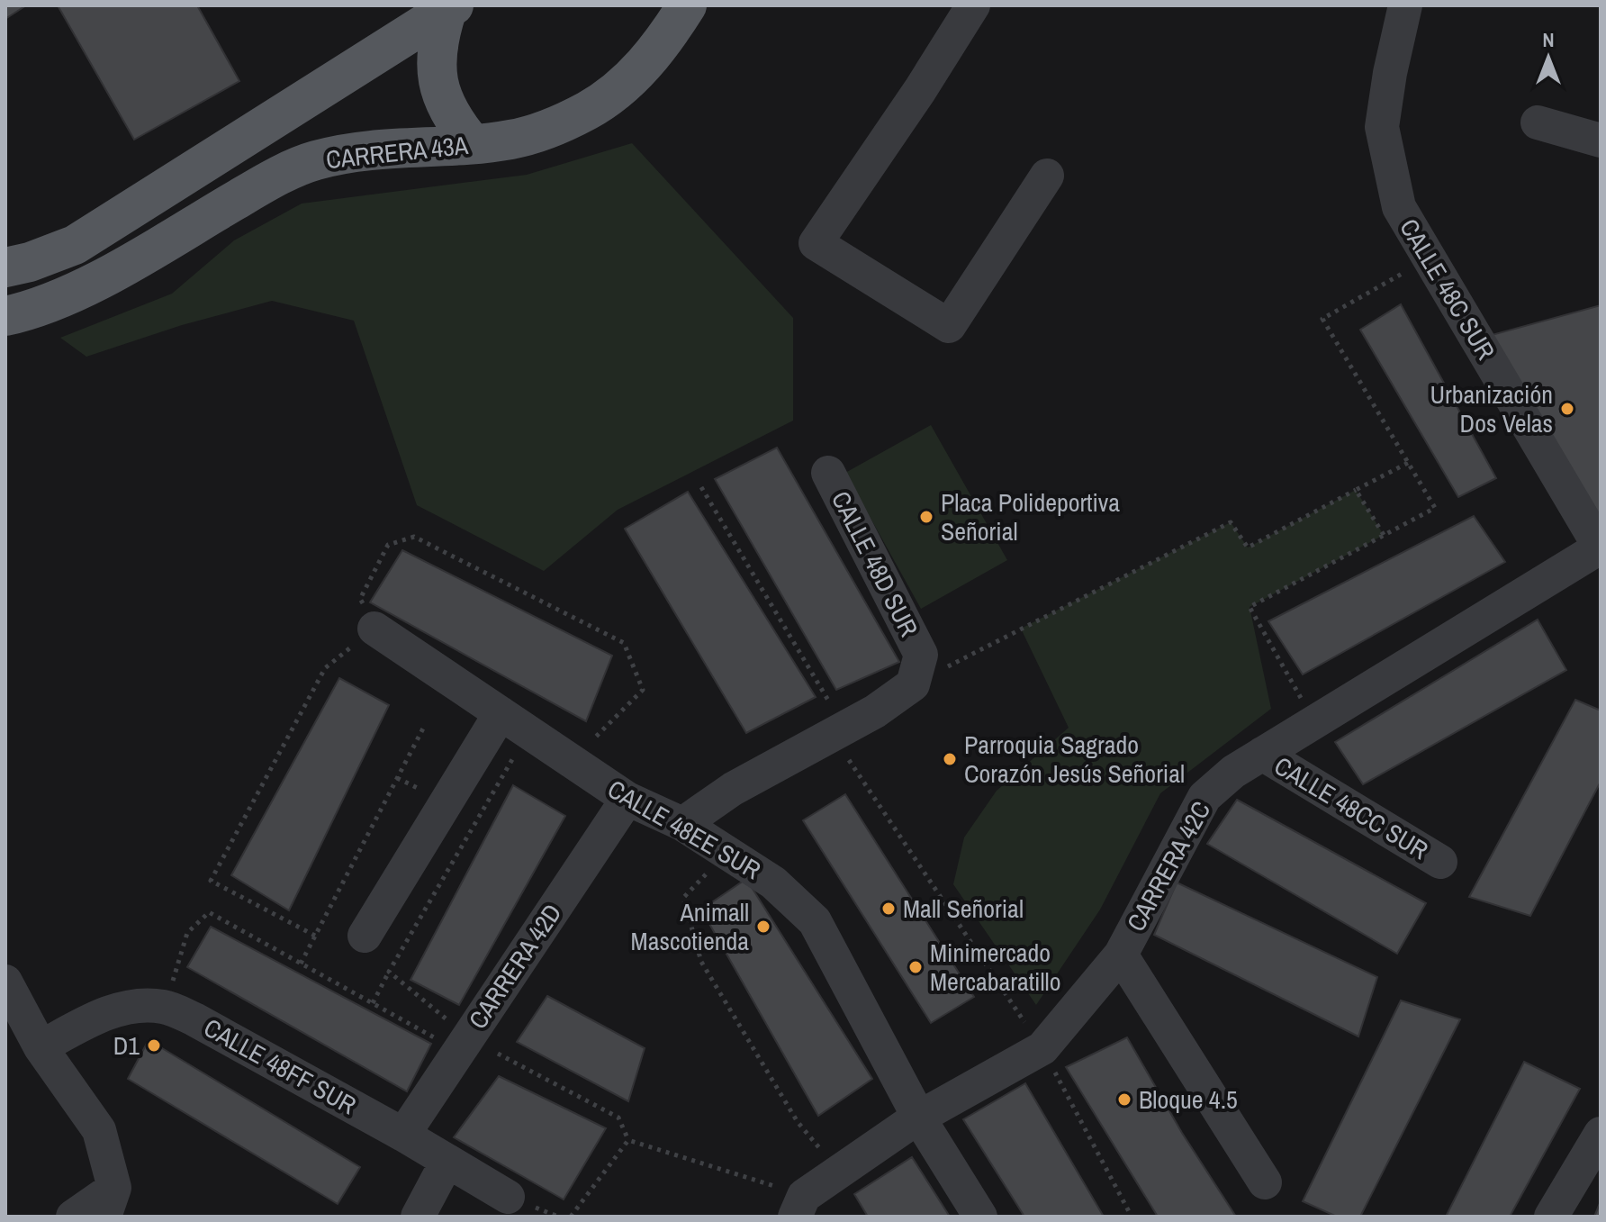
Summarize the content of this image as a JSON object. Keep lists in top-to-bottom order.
{
  "streets": {
    "main road": ["CARRERA 43A"],
    "street": [
      "CALLE 48C SUR",
      "CALLE 48D SUR",
      "CALLE 48CC SUR",
      "CALLE 48EE SUR",
      "CARRERA 42C",
      "CARRERA 42D",
      "CALLE 48FF SUR"
    ]
  },
  "crossings": [
    ["CALLE 48C SUR", "CARRERA 42C"],
    ["CALLE 48CC SUR", "CARRERA 42C"],
    ["CALLE 48EE SUR", "CARRERA 42C"],
    ["CALLE 48EE SUR", "CARRERA 42D"],
    ["CARRERA 42D", "CALLE 48FF SUR"]
  ],
  "places": [
    "Urbanización Dos Velas",
    "Placa Polideportiva Señorial",
    "Parroquia Sagrado Corazón Jesús Señorial",
    "Mall Señorial",
    "Animall Mascotienda",
    "Minimercado Mercabaratillo",
    "D1",
    "Bloque 4.5"
  ],
  "north": "top"
}
